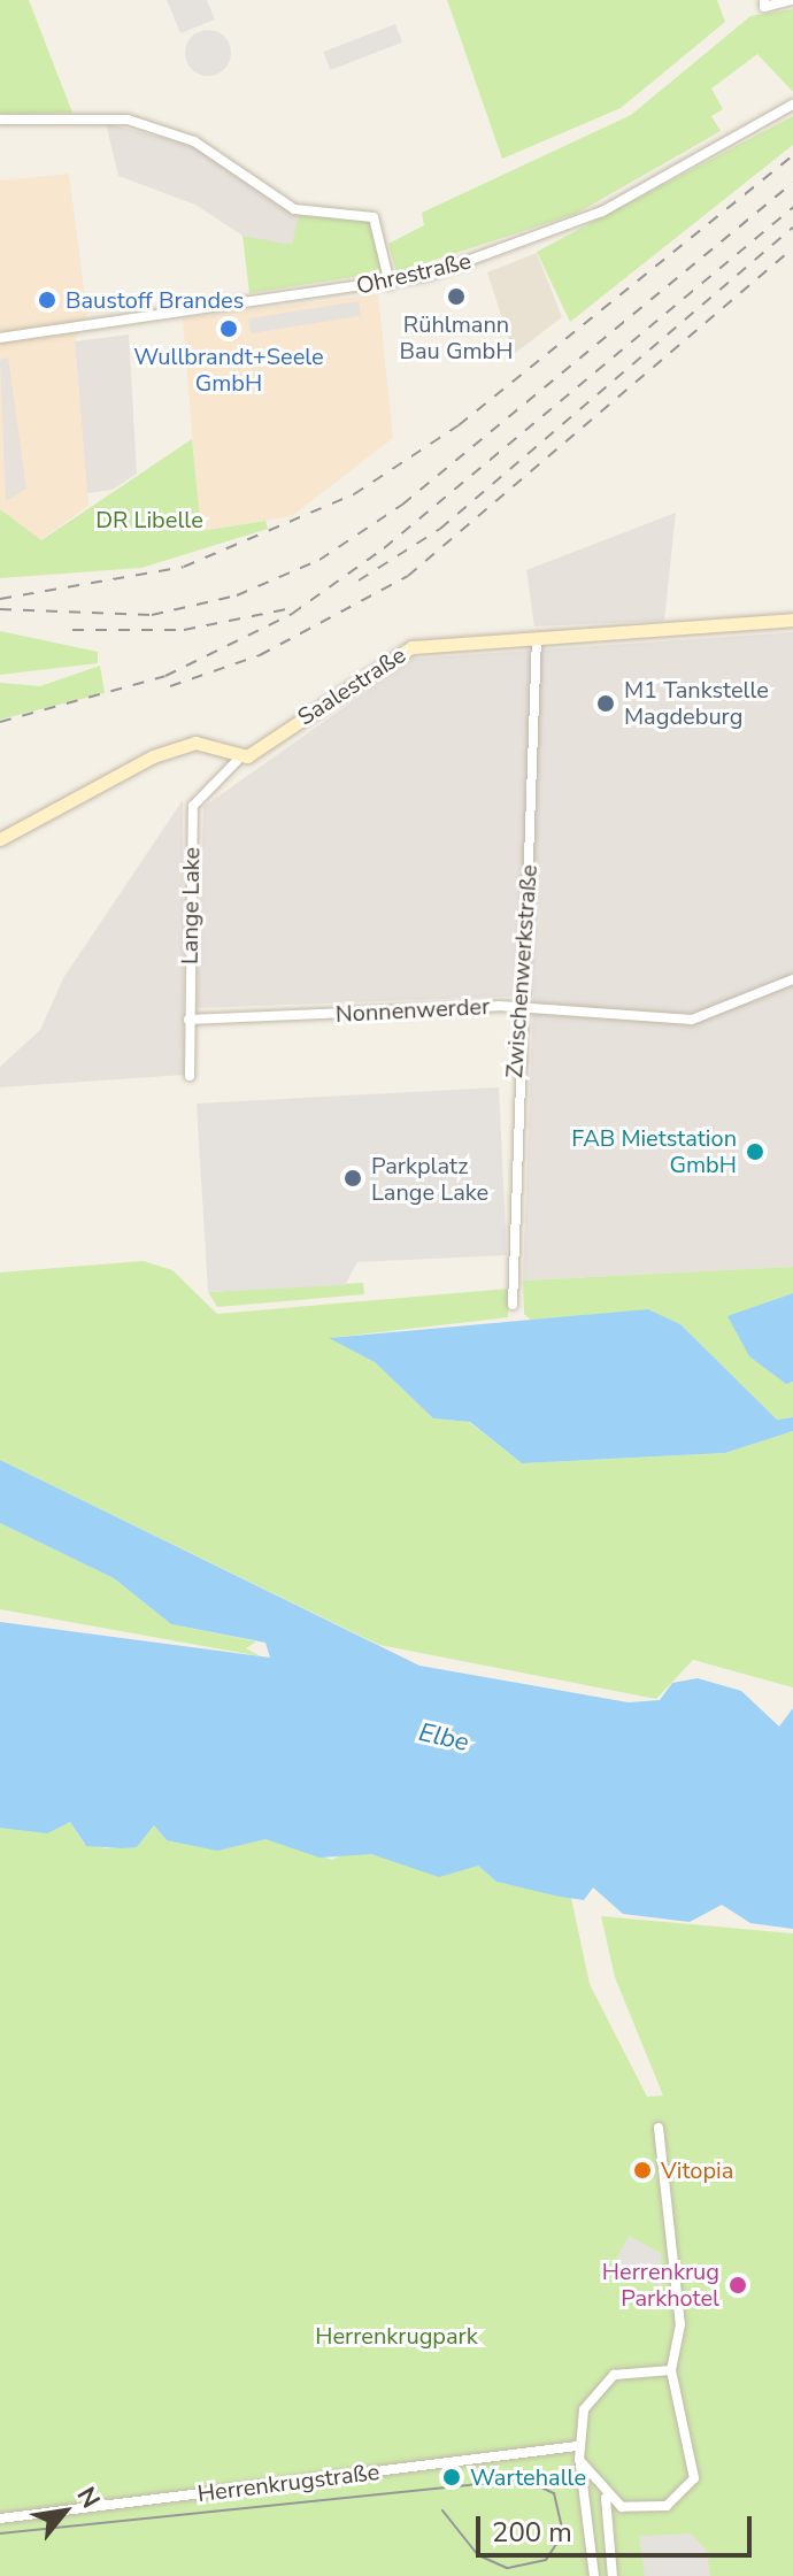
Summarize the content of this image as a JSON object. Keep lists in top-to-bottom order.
{
  "streets": {
    "main road": ["Saalestraße"],
    "street": [
      "Ohrestraße",
      "Lange Lake",
      "Zwischenwerkstraße",
      "Nonnenwerder",
      "Herrenkrugstraße"
    ]
  },
  "crossings": [
    ["Saalestraße", "Lange Lake"],
    ["Saalestraße", "Zwischenwerkstraße"],
    ["Lange Lake", "Nonnenwerder"],
    ["Zwischenwerkstraße", "Nonnenwerder"]
  ],
  "water": ["Elbe"],
  "parks": ["DR Libelle", "Herrenkrugpark"],
  "places": [
    "Rühlmann Bau GmbH",
    "Baustoff Brandes",
    "Wullbrandt+Seele GmbH",
    "M1 Tankstelle Magdeburg",
    "FAB Mietstation GmbH",
    "Parkplatz Lange Lake",
    "Vitopia",
    "Herrenkrug Parkhotel",
    "Wartehalle"
  ],
  "scale_bar": "200 m",
  "north": "top right"
}
